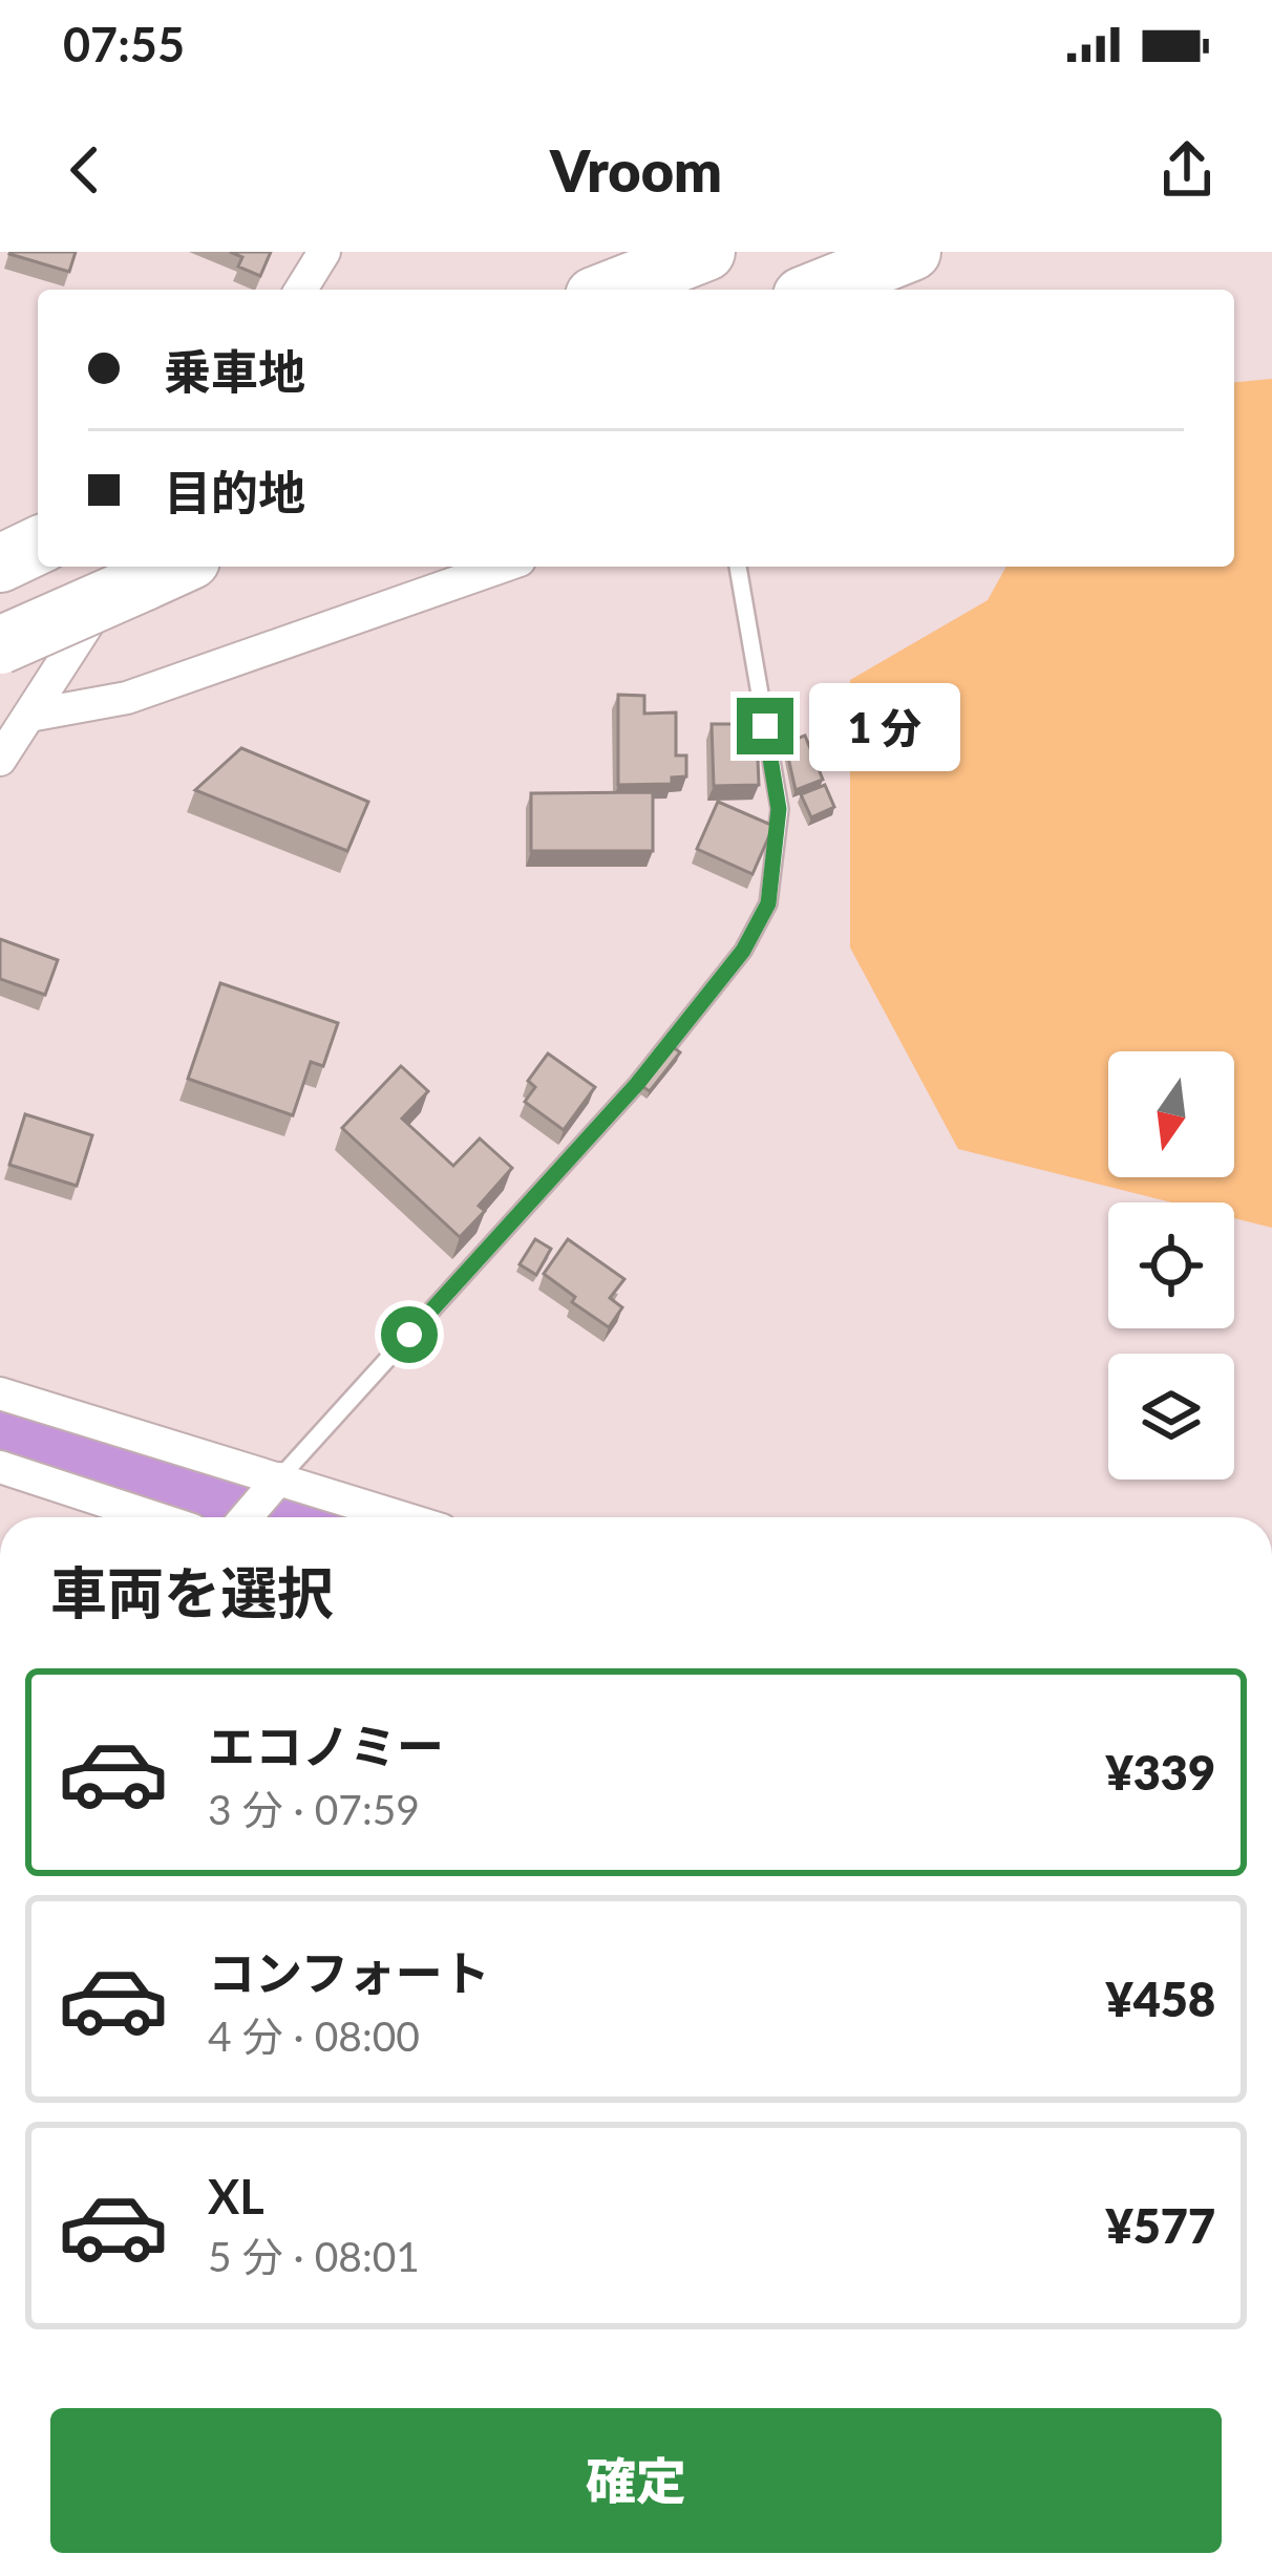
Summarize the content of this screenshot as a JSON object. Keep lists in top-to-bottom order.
{
  "north": "bottom",
  "page": {
    "status": "07:55",
    "header": "Vroom",
    "banner": ["乗車地", "目的地"],
    "bubble": "1 分",
    "heading": "車両を選択",
    "list": [
      {
        "name": "エコノミー",
        "note": "3 分 · 07:59",
        "value": "¥339"
      },
      {
        "name": "コンフォート",
        "note": "4 分 · 08:00",
        "value": "¥458"
      },
      {
        "name": "XL",
        "note": "5 分 · 08:01",
        "value": "¥577"
      }
    ],
    "buttons": "確定"
  }
}
